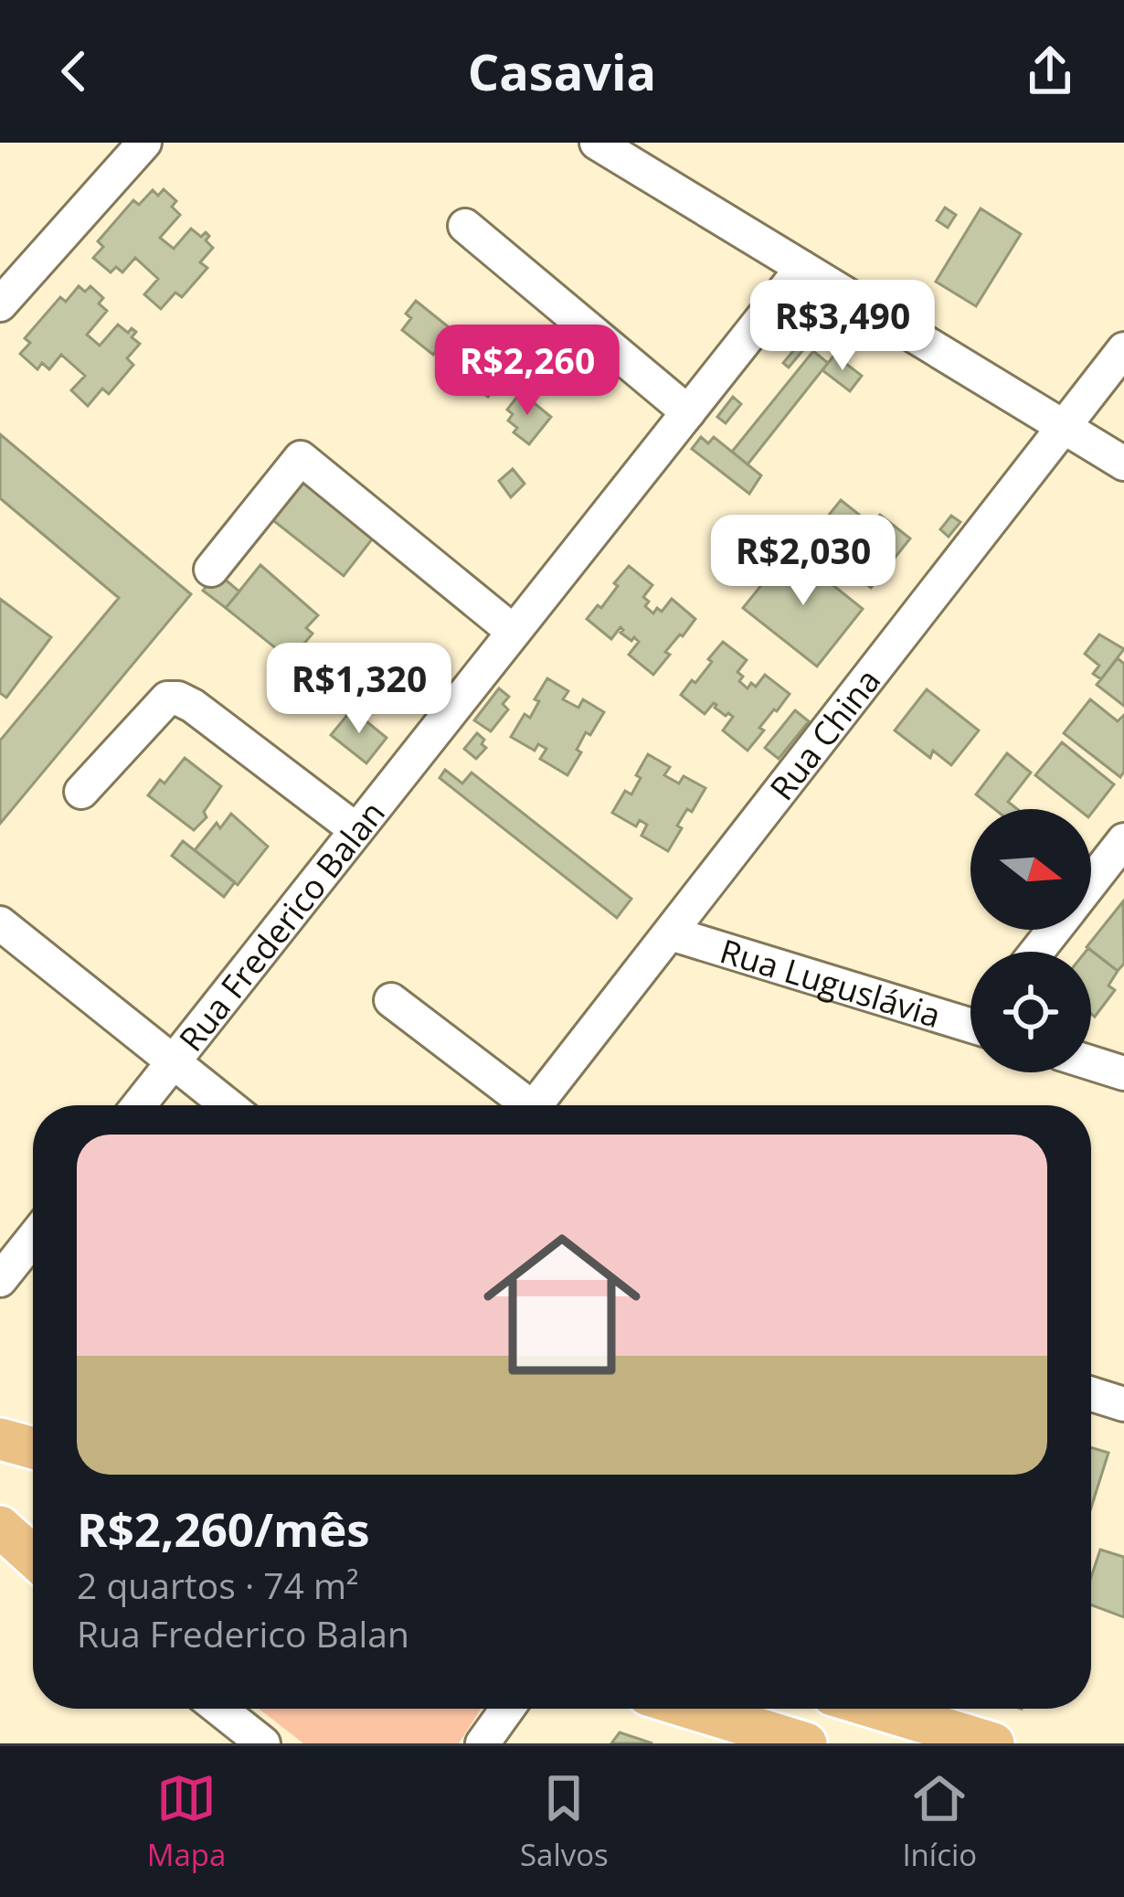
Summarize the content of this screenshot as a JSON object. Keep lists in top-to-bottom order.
{
  "streets": {
    "street": ["Rua China", "Rua Frederico Balan", "Rua Luguslávia"]
  },
  "crossings": [
    ["Rua China", "Rua Luguslávia"]
  ],
  "north": "right",
  "page": {
    "header": "Casavia",
    "price": [
      "R$3,490",
      "R$2,260",
      "R$2,030",
      "R$1,320"
    ],
    "list": [
      {
        "name": "R$2,260/mês",
        "note": "2 quartos · 74 m² · Rua Frederico Balan"
      }
    ],
    "tabs": ["Mapa", "Salvos", "Início"]
  }
}
